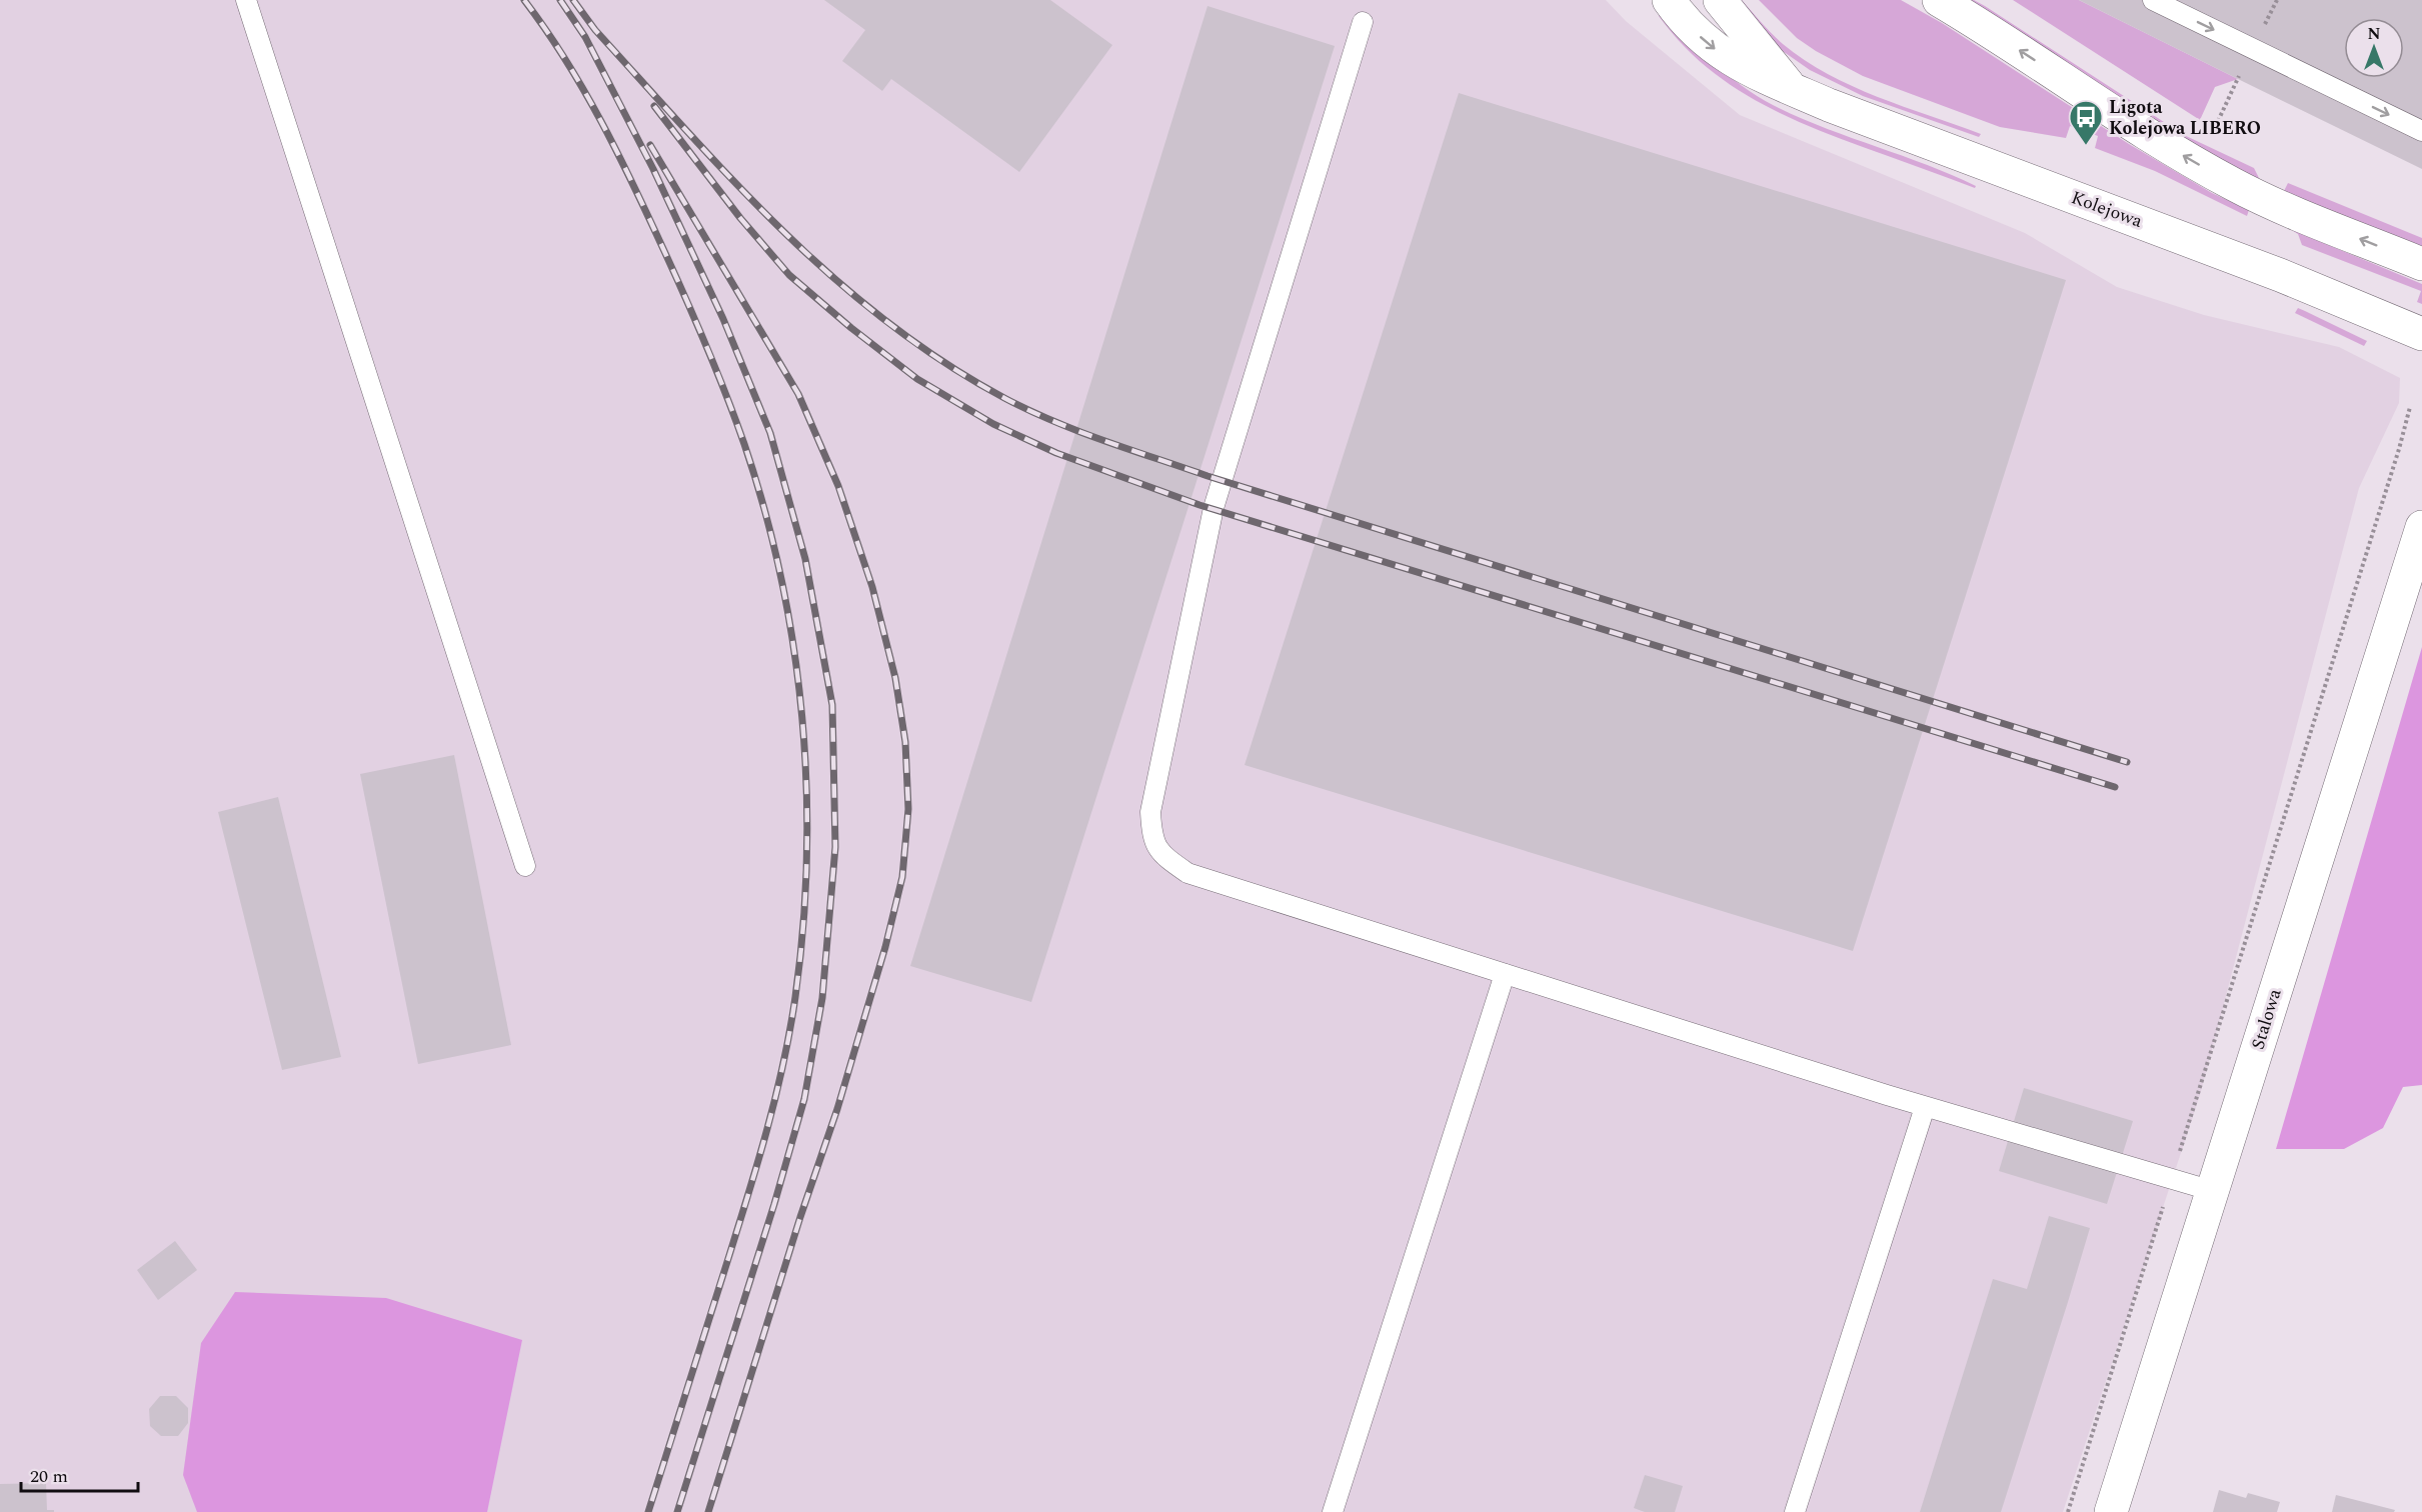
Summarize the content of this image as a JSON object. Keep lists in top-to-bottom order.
{
  "streets": {
    "street": ["Kolejowa", "Stalowa"]
  },
  "places": {
    "bus stop": ["Ligota Kolejowa LIBERO"]
  },
  "scale_bar": "20 m",
  "north": "top"
}
